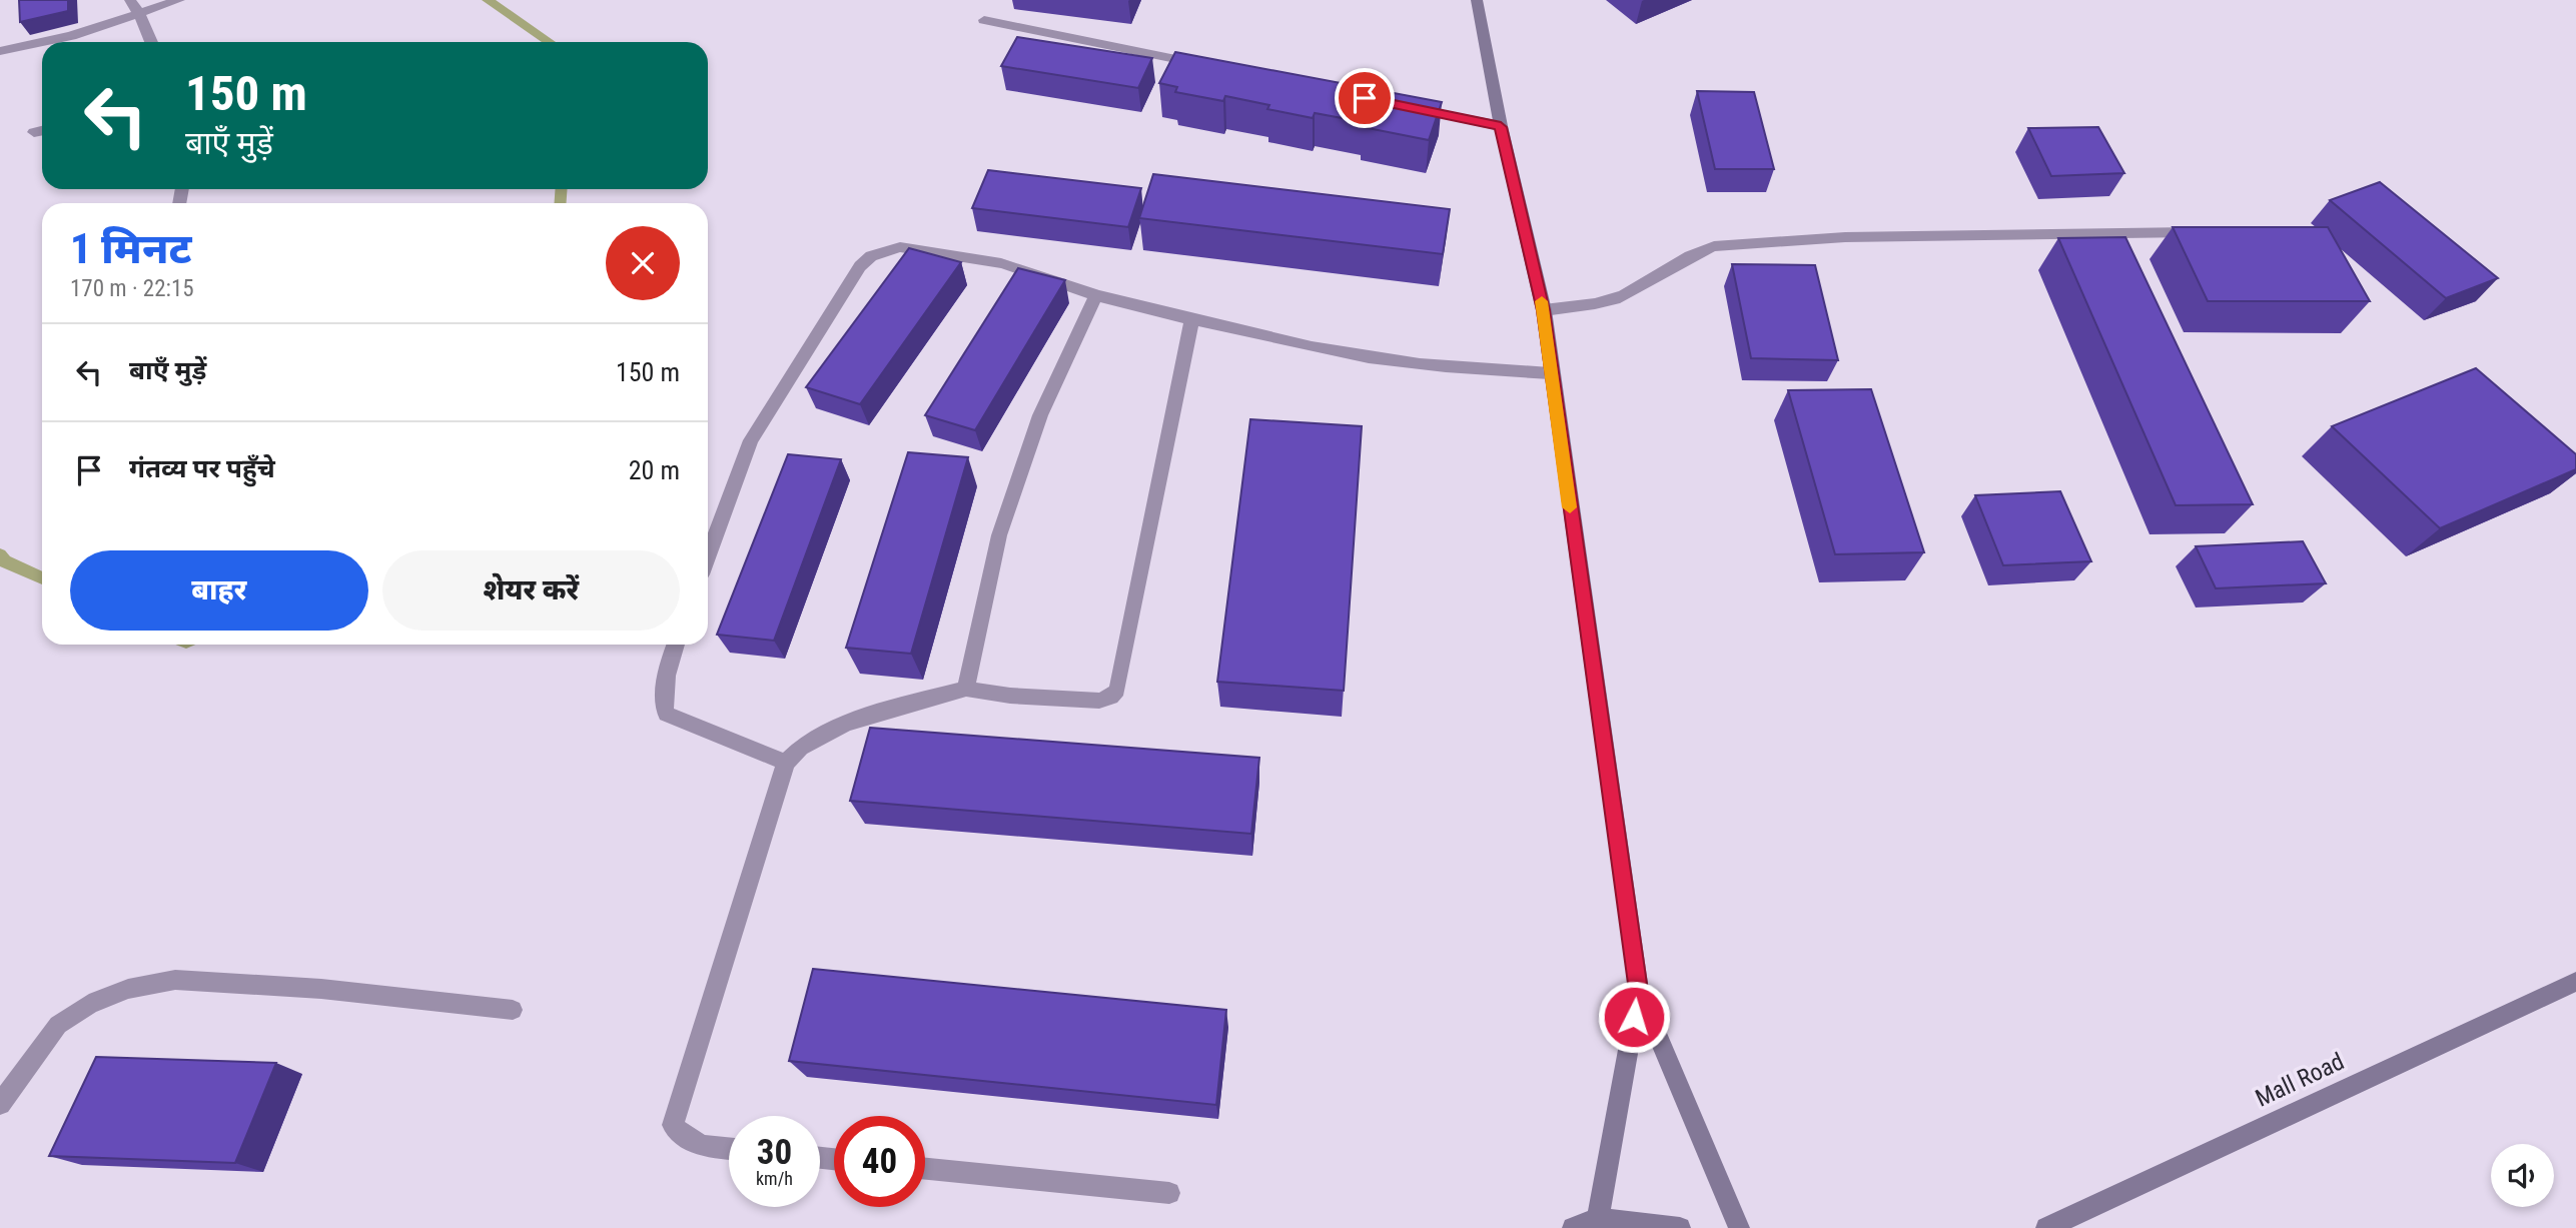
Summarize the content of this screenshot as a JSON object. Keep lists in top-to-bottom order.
{
  "streets": {
    "street": ["Mall Road"]
  },
  "page": {
    "turn": ["150 m", "बाएँ मुड़ें"],
    "heading": ["1 मिनट", "170 m · 22:15"],
    "list": [
      {
        "name": "बाएँ मुड़ें",
        "value": "150 m"
      },
      {
        "name": "गंतव्य पर पहुँचे",
        "value": "20 m"
      }
    ],
    "buttons": ["बाहर", "शेयर करें"],
    "speed": "30 km/h",
    "limit": "40"
  }
}
